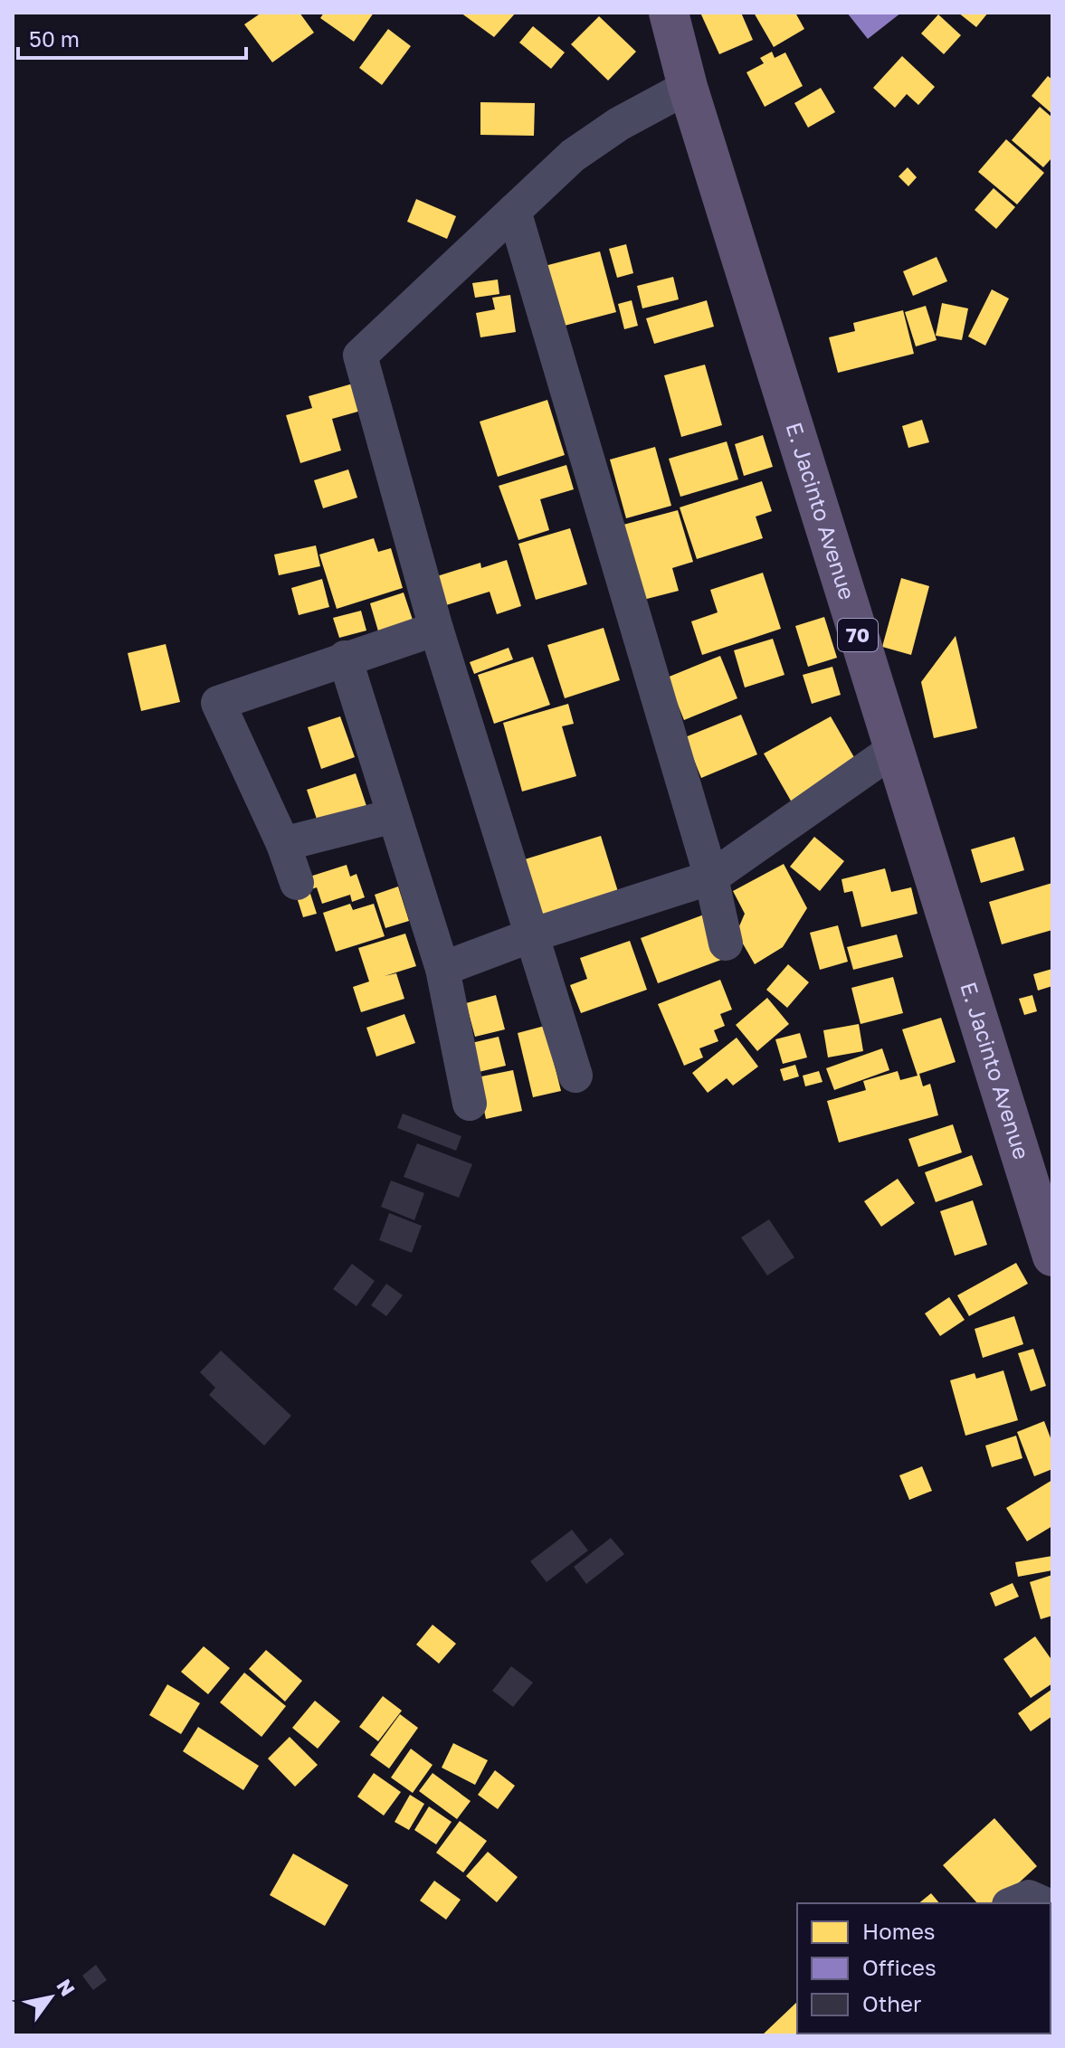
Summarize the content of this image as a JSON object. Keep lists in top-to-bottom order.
{
  "streets": {
    "main road": ["E. Jacinto Avenue", "70"]
  },
  "legend": ["Homes", "Offices", "Other"],
  "scale_bar": "50 m",
  "north": "top right"
}
